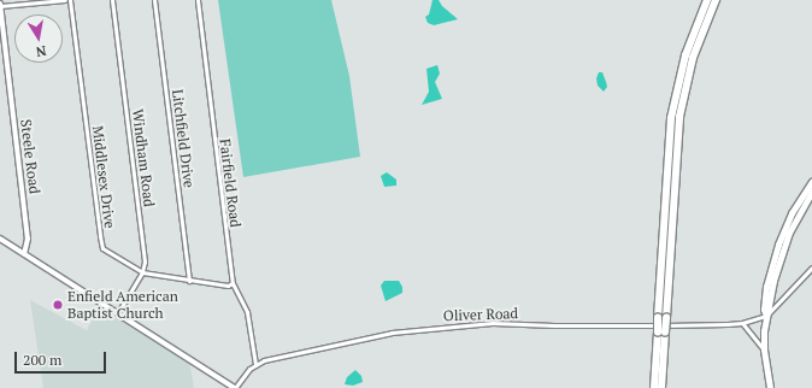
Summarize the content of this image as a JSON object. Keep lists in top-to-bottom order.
{
  "streets": {
    "street": [
      "Litchfield Drive",
      "Steele Road",
      "Windham Road",
      "Middlesex Drive",
      "Fairfield Road",
      "Oliver Road"
    ]
  },
  "crossings": [
    ["Litchfield Drive", "Middlesex Drive"],
    ["Windham Road", "Middlesex Drive"],
    ["Middlesex Drive", "Fairfield Road"],
    ["Fairfield Road", "Oliver Road"]
  ],
  "places": ["Enfield American Baptist Church"],
  "scale_bar": "200 m",
  "north": "bottom"
}
